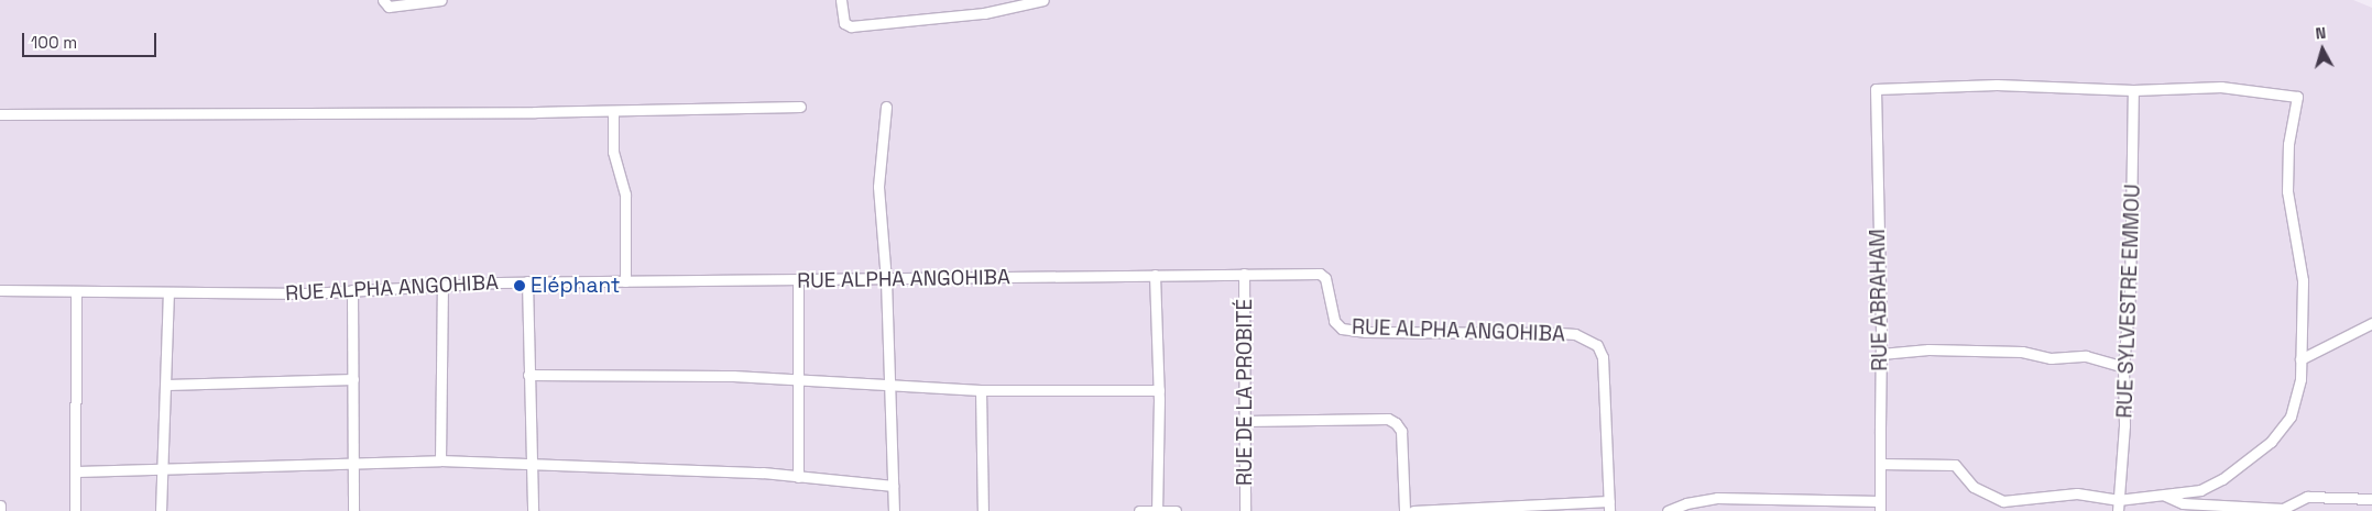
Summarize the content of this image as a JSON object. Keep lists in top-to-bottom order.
{
  "streets": {
    "street": [
      "RUE ALPHA ANGOHIBA",
      "RUE ABRAHAM",
      "RUE SYLVESTRE EMMOU",
      "RUE DE LA PROBITÉ"
    ]
  },
  "crossings": [
    ["RUE ALPHA ANGOHIBA", "RUE DE LA PROBITÉ"],
    ["RUE ABRAHAM", "RUE SYLVESTRE EMMOU"]
  ],
  "places": ["Eléphant"],
  "scale_bar": "100 m",
  "north": "top"
}
